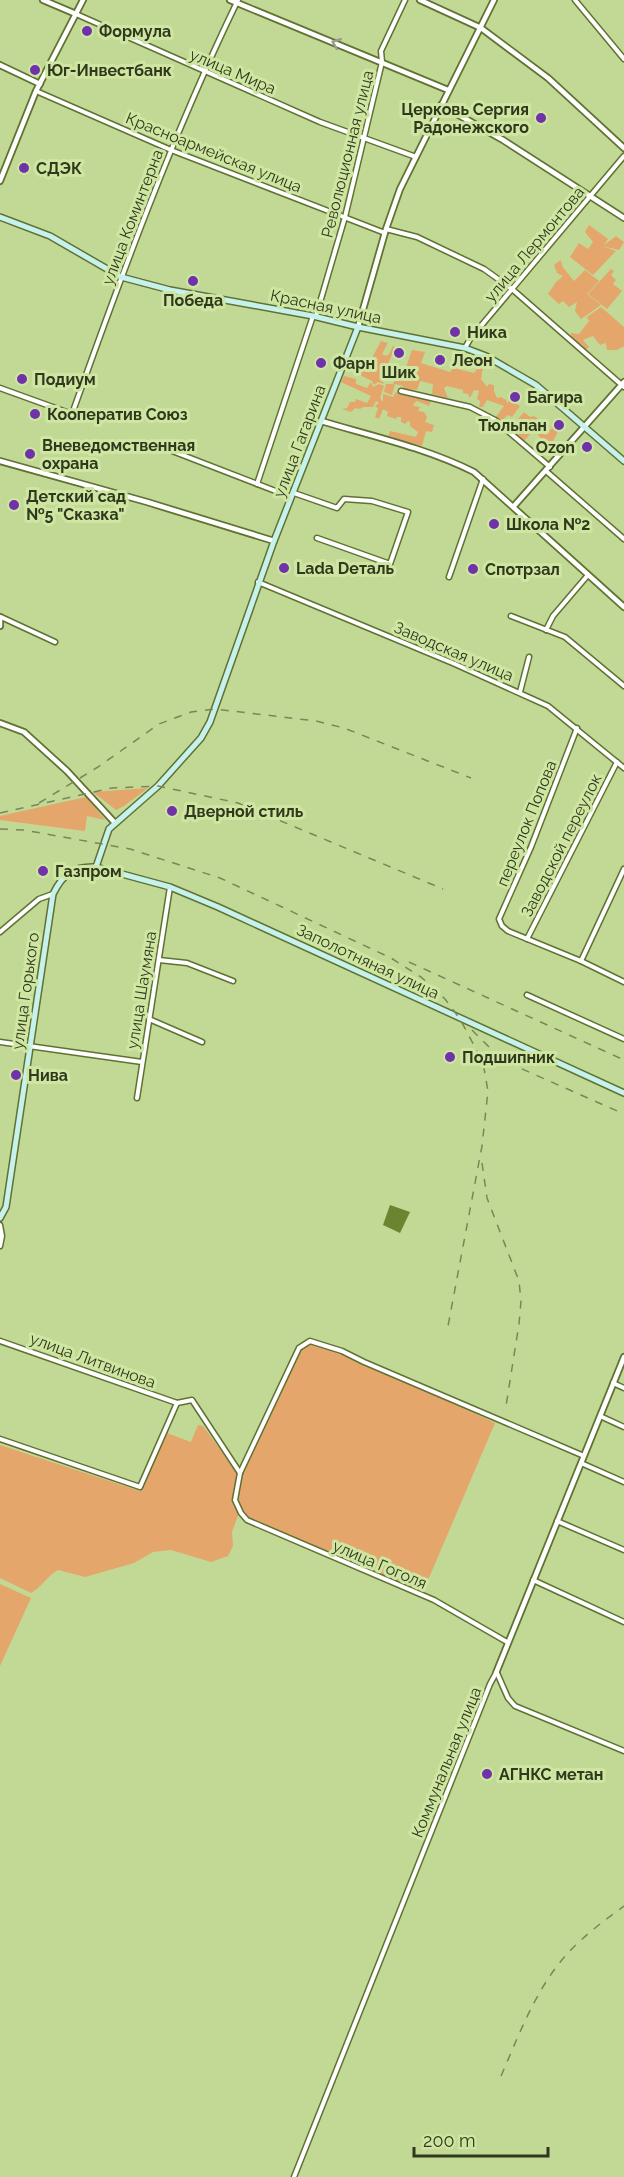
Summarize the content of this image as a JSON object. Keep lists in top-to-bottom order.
{
  "streets": {
    "main road": [
      "Красная улица",
      "улица Гагарина",
      "Заполотняная улица",
      "улица Горького"
    ],
    "street": [
      "улица Мира",
      "Красноармейская улица",
      "Революционная улица",
      "улица Коминтерна",
      "улица Лермонтова",
      "Заводская улица",
      "переулок Попова",
      "Заводской переулок",
      "улица Шаумяна",
      "улица Литвинова",
      "улица Гоголя",
      "Коммунальная улица"
    ]
  },
  "crossings": [
    ["улица Мира", "Революционная улица"],
    ["улица Мира", "улица Коминтерна"],
    ["улица Мира", "улица Гагарина"],
    ["Красноармейская улица", "Революционная улица"],
    ["Красноармейская улица", "улица Коминтерна"],
    ["Красноармейская улица", "улица Лермонтова"],
    ["Красноармейская улица", "улица Гагарина"],
    ["Революционная улица", "Красная улица"],
    ["улица Коминтерна", "Красная улица"],
    ["улица Лермонтова", "Красная улица"],
    ["Красная улица", "улица Гагарина"],
    ["улица Гагарина", "Заводская улица"],
    ["улица Гагарина", "Заполотняная улица"],
    ["Заводская улица", "переулок Попова"],
    ["Заводская улица", "Заводской переулок"],
    ["переулок Попова", "Заводской переулок"],
    ["Заполотняная улица", "улица Шаумяна"],
    ["улица Литвинова", "улица Гоголя"],
    ["улица Гоголя", "Коммунальная улица"]
  ],
  "places": [
    "Формула",
    "Юг-Инвестбанк",
    "Церковь Сергия Радонежского",
    "СДЭК",
    "Победа",
    "Ника",
    "Шик",
    "Леон",
    "Фарн",
    "Подиум",
    "Багира",
    "Кооператив Союз",
    "Тюльпан",
    "Ozon",
    "Вневедомственная охрана",
    "Детский сад №5 \"Сказка\"",
    "Школа №2",
    "Lada Dеталь",
    "Спотрзал",
    "Дверной стиль",
    "Газпром",
    "Подшипник",
    "Нива",
    "АГНКС метан"
  ],
  "scale_bar": "200 m"
}
